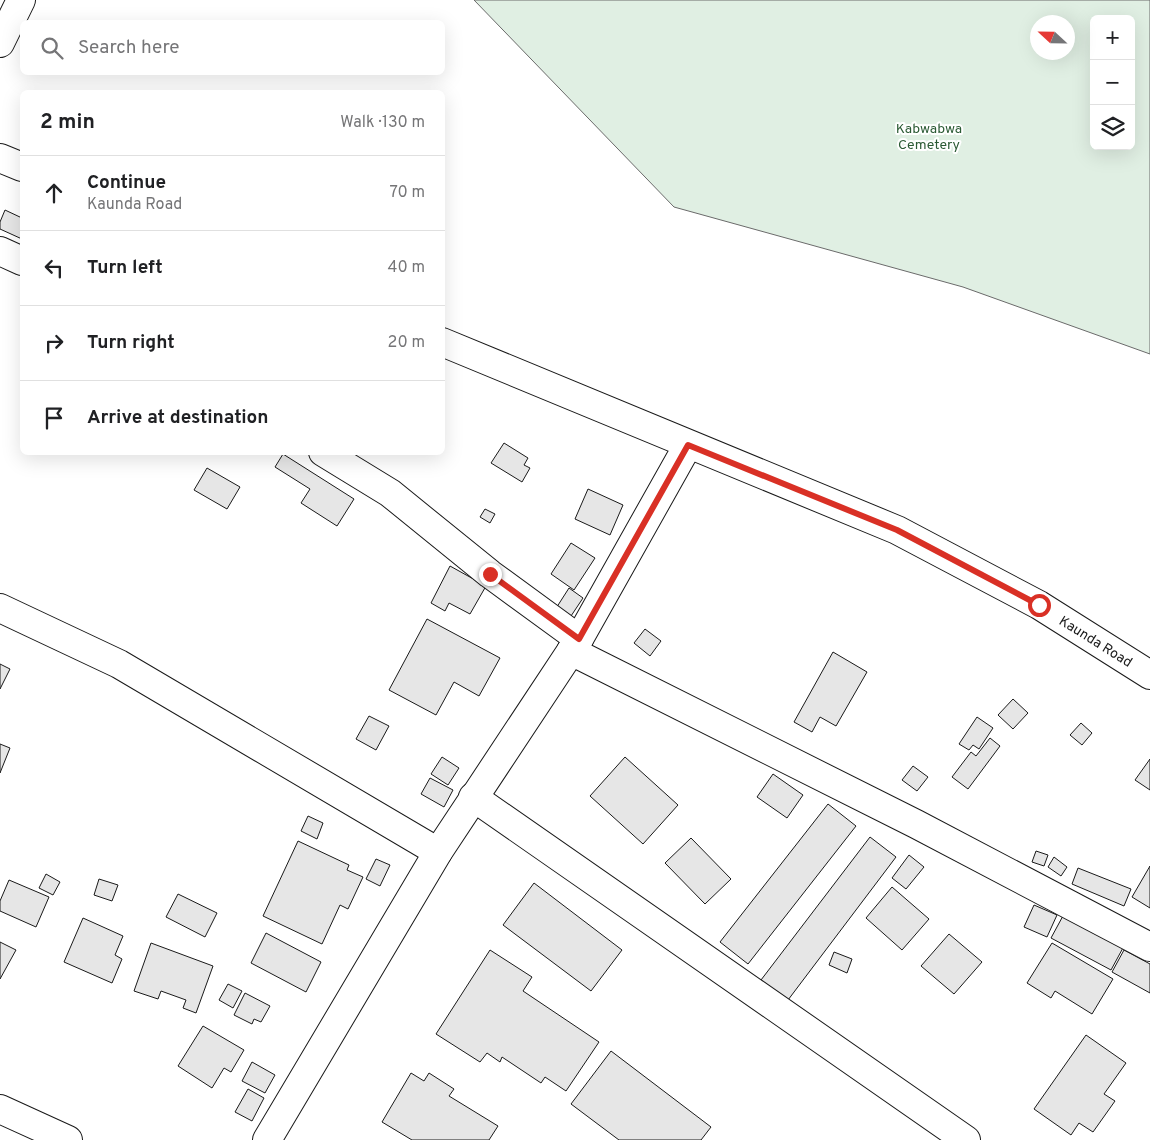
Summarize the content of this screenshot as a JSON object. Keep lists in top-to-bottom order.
{
  "streets": {
    "street": ["Kaunda Road"]
  },
  "parks": ["Kabwabwa Cemetery"],
  "north": "left",
  "page": {
    "map_buttons": ["+", "−"],
    "search": "Search here",
    "heading": ["2 min", "Walk · 130 m"],
    "list": [
      ["Continue", "Kaunda Road", "70 m"],
      ["Turn left", "40 m"],
      ["Turn right", "20 m"],
      "Arrive at destination"
    ]
  }
}
